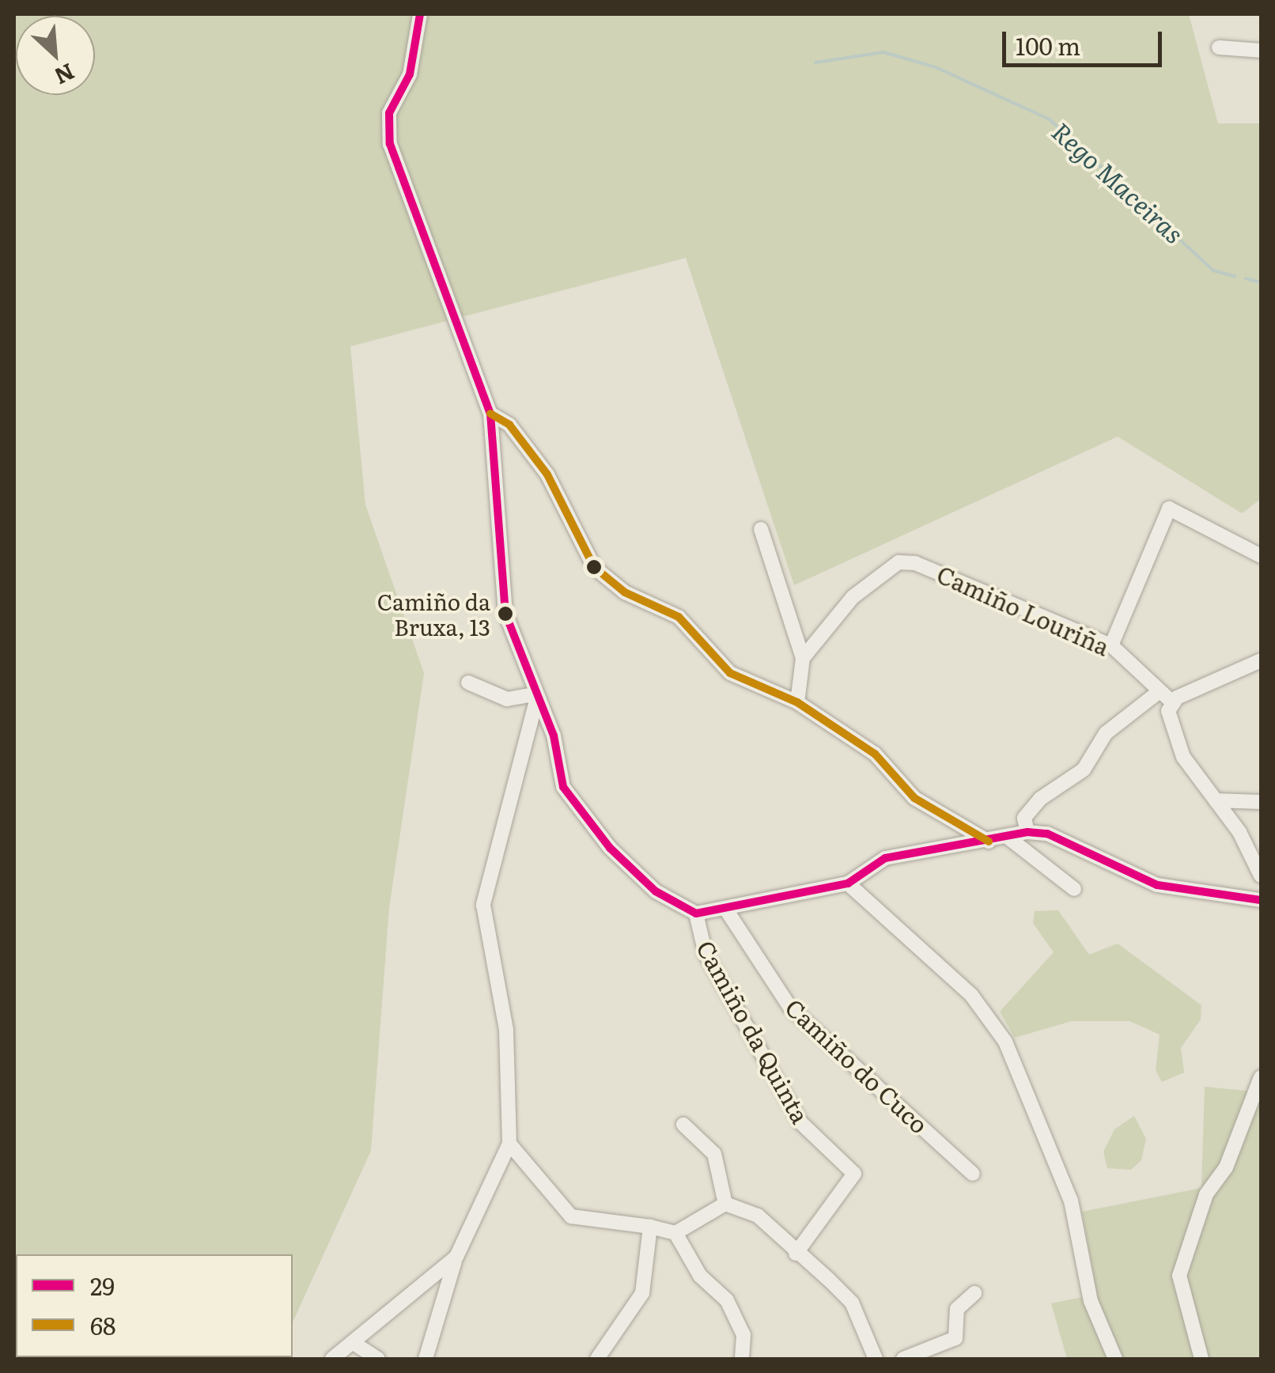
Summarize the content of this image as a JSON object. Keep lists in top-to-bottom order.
{
  "streets": {
    "street": ["Camiño Louriña", "Camiño da Quinta", "Camiño do Cuco"]
  },
  "water": ["Rego Maceiras"],
  "places": ["Camiño da Bruxa, 13"],
  "lines": ["transit line 29", "transit line 68"],
  "legend": ["29", "68"],
  "scale_bar": "100 m",
  "north": "bottom right"
}
